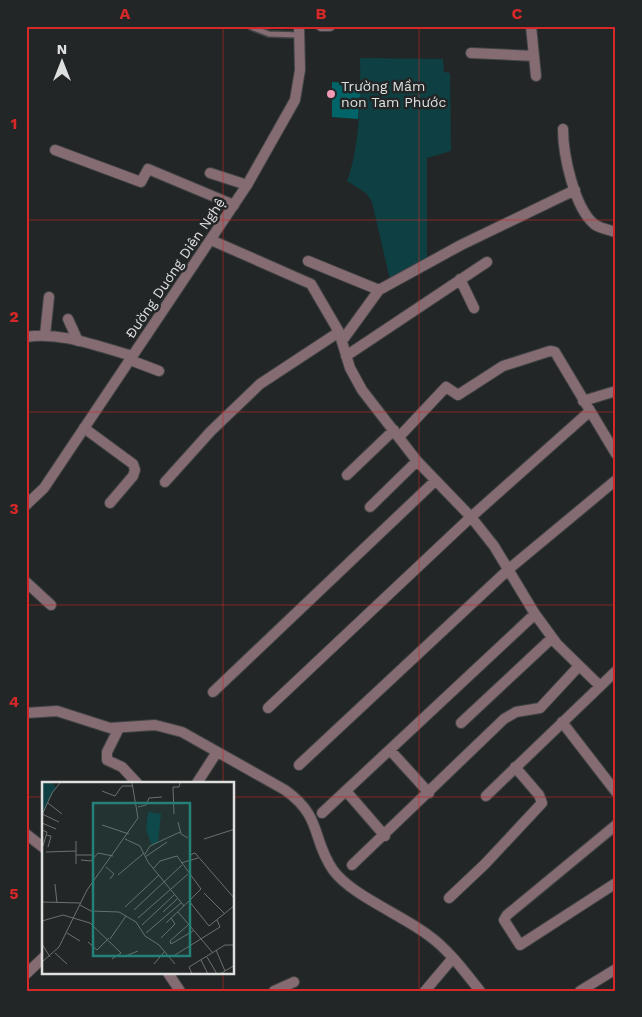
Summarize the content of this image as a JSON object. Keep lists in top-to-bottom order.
{
  "streets": {
    "street": ["Đường Duơng Diên Nghệ"]
  },
  "places": ["Trường Mầm non Tam Phước"],
  "north": "top",
  "grid": {
    "columns": ["A", "B", "C"],
    "rows": [
      "1",
      "2",
      "3",
      "4",
      "5"
    ]
  }
}
